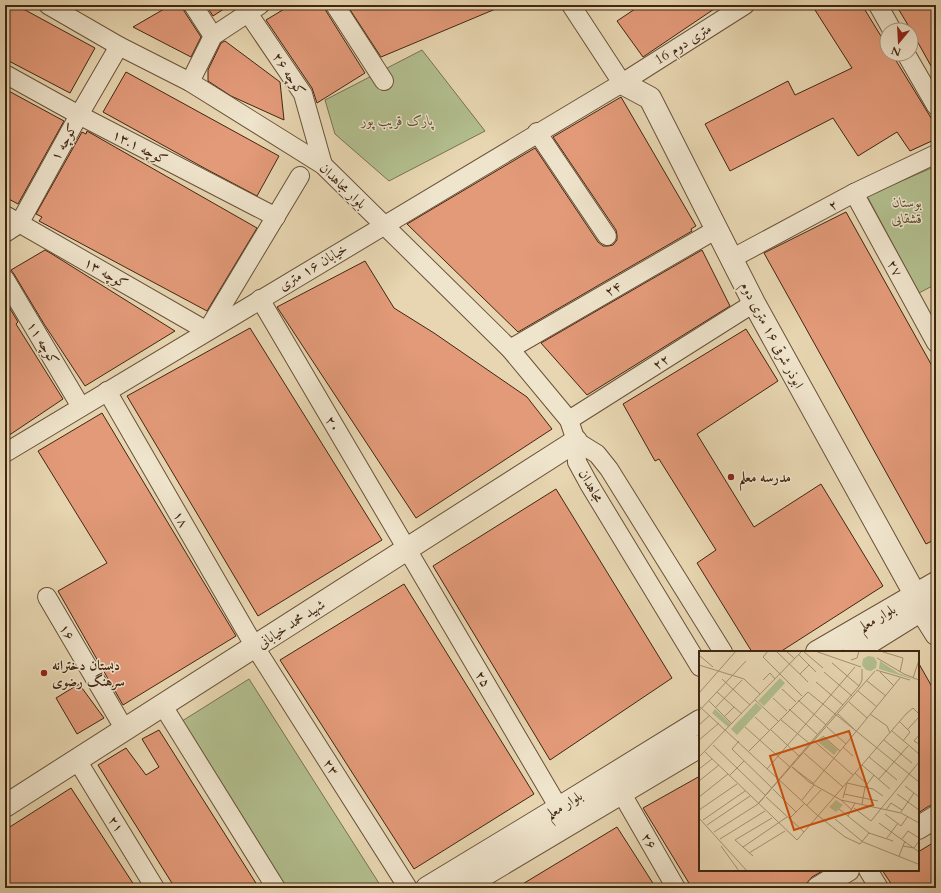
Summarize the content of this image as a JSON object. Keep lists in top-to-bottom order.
{
  "streets": {
    "street": [
      "16 متری دوم",
      "کوچه ۲۶",
      "کوچه ۱",
      "کوچه ۱۳.۱",
      "بلوار مجاهدان",
      "۲",
      "خیابان ۱۶ متری",
      "۲۷",
      "کوچه ۱۳",
      "۲۴",
      "ابوذر شرقی ۱۶ متری دوم",
      "کوچه ۱۱",
      "۲۲",
      "۲۰",
      "مجاهدان",
      "۱۸",
      "بلوار معلم",
      "شهید محمد خیابانی",
      "۱۶",
      "۲۵",
      "۲۳",
      "۲۱",
      "۲۶"
    ]
  },
  "crossings": [
    ["16 متری دوم", "خیابان ۱۶ متری"],
    ["16 متری دوم", "ابوذر شرقی ۱۶ متری دوم"],
    ["کوچه ۲۶", "بلوار مجاهدان"],
    ["کوچه ۱", "کوچه ۱۳.۱"],
    ["کوچه ۱", "بلوار مجاهدان"],
    ["کوچه ۱", "کوچه ۱۳"],
    ["بلوار مجاهدان", "خیابان ۱۶ متری"],
    ["بلوار مجاهدان", "۲۴"],
    ["بلوار مجاهدان", "۲۲"],
    ["بلوار مجاهدان", "مجاهدان"],
    ["بلوار مجاهدان", "شهید محمد خیابانی"],
    ["۲", "۲۷"],
    ["۲", "ابوذر شرقی ۱۶ متری دوم"],
    ["خیابان ۱۶ متری", "کوچه ۱۳"],
    ["خیابان ۱۶ متری", "ابوذر شرقی ۱۶ متری دوم"],
    ["خیابان ۱۶ متری", "کوچه ۱۱"],
    ["خیابان ۱۶ متری", "۲۰"],
    ["خیابان ۱۶ متری", "۱۸"],
    ["۲۴", "ابوذر شرقی ۱۶ متری دوم"],
    ["ابوذر شرقی ۱۶ متری دوم", "۲۲"],
    ["ابوذر شرقی ۱۶ متری دوم", "بلوار معلم"],
    ["۲۰", "شهید محمد خیابانی"],
    ["۲۰", "۲۵"],
    ["مجاهدان", "شهید محمد خیابانی"],
    ["۱۸", "شهید محمد خیابانی"],
    ["۱۸", "۲۳"],
    ["بلوار معلم", "۲۵"],
    ["بلوار معلم", "۲۶"],
    ["شهید محمد خیابانی", "۱۶"],
    ["شهید محمد خیابانی", "۲۵"],
    ["شهید محمد خیابانی", "۲۳"],
    ["شهید محمد خیابانی", "۲۱"]
  ],
  "parks": ["پارک قریب پور", "بوستان قشقایی"],
  "places": ["مدرسه معلم", "دبستان دخترانه سرهنگ رضوی"],
  "north": "bottom"
}
